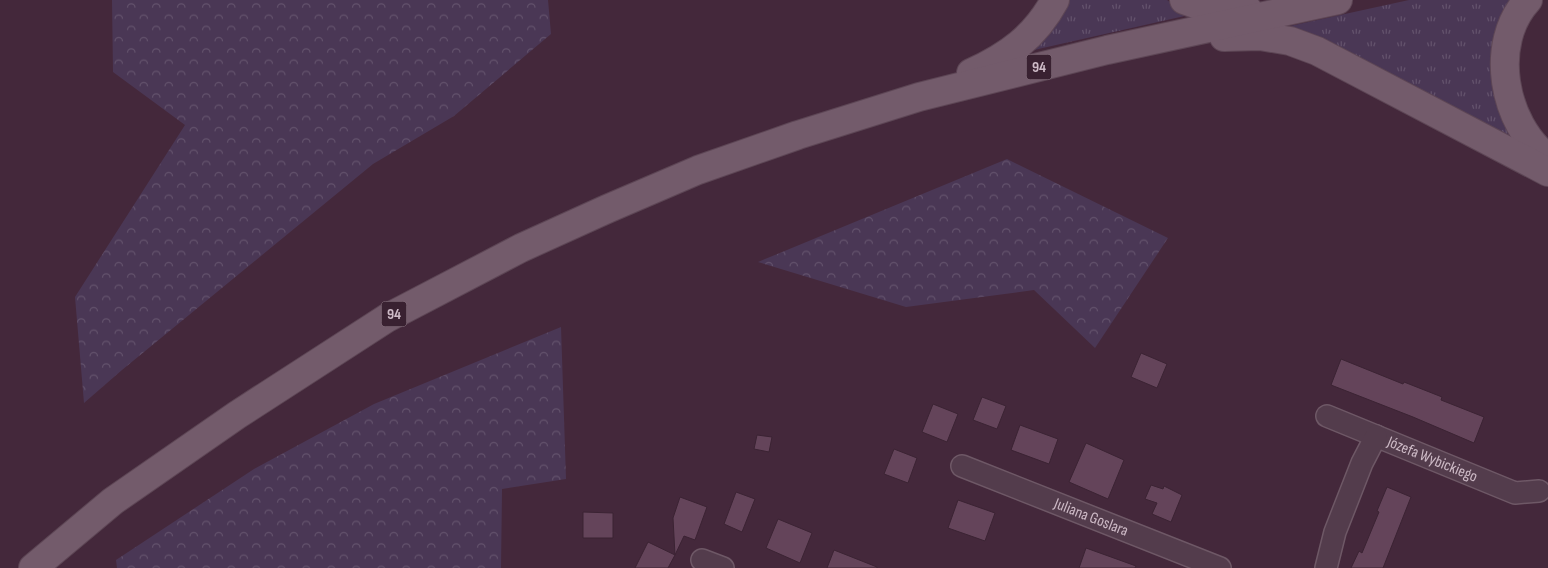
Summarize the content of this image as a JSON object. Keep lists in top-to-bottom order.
{
  "streets": {
    "main road": ["94"],
    "street": ["Józefa Wybickiego", "Juliana Goslara"]
  }
}
